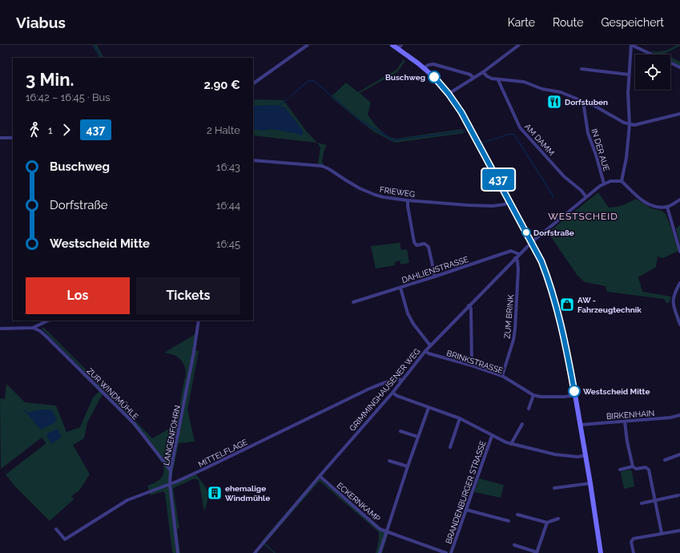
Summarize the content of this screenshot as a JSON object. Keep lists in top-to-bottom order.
{
  "streets": {
    "street": [
      "AM DAMM",
      "IN DER AUE",
      "FRIEWEG",
      "DAHLIENSTRASSE",
      "ZUM BRINK",
      "BRINKSTRASSE",
      "GRIMMINGHAUSENER WEG",
      "ZUR WINDMÜHLE",
      "BIRKENHAIN",
      "LANGENFOHRN",
      "MITTELFLAGE",
      "BRANDENBURGER STRASSE",
      "ECKERNKAMP"
    ]
  },
  "crossings": [
    ["DAHLIENSTRASSE", "GRIMMINGHAUSENER WEG"],
    ["ZUM BRINK", "BRINKSTRASSE"],
    ["ZUM BRINK", "GRIMMINGHAUSENER WEG"],
    ["BRINKSTRASSE", "GRIMMINGHAUSENER WEG"],
    ["GRIMMINGHAUSENER WEG", "MITTELFLAGE"],
    ["GRIMMINGHAUSENER WEG", "ECKERNKAMP"],
    ["ZUR WINDMÜHLE", "LANGENFOHRN"],
    ["LANGENFOHRN", "MITTELFLAGE"]
  ],
  "districts": ["WESTSCHEID"],
  "places": {
    "other": ["Buschweg", "Dorfstraße", "Westscheid Mitte"],
    "restaurant": ["Dorfstuben"],
    "shop": ["AW - Fahrzeugtechnik"],
    "building": ["ehemalige Windmühle"]
  },
  "lines": ["bus line 437"],
  "page": {
    "header": "Viabus",
    "nav": ["Karte", "Route", "Gespeichert"],
    "on_map": "437",
    "heading": ["3 Min.", "16:42 – 16:45 · Bus", "2.90 €"],
    "legs": ["1", "437", "2 Halte"],
    "list": [
      {
        "name": "Buschweg",
        "value": "16:43"
      },
      {
        "name": "Dorfstraße",
        "value": "16:44"
      },
      {
        "name": "Westscheid Mitte",
        "value": "16:45"
      }
    ],
    "buttons": ["Los", "Tickets"]
  }
}
